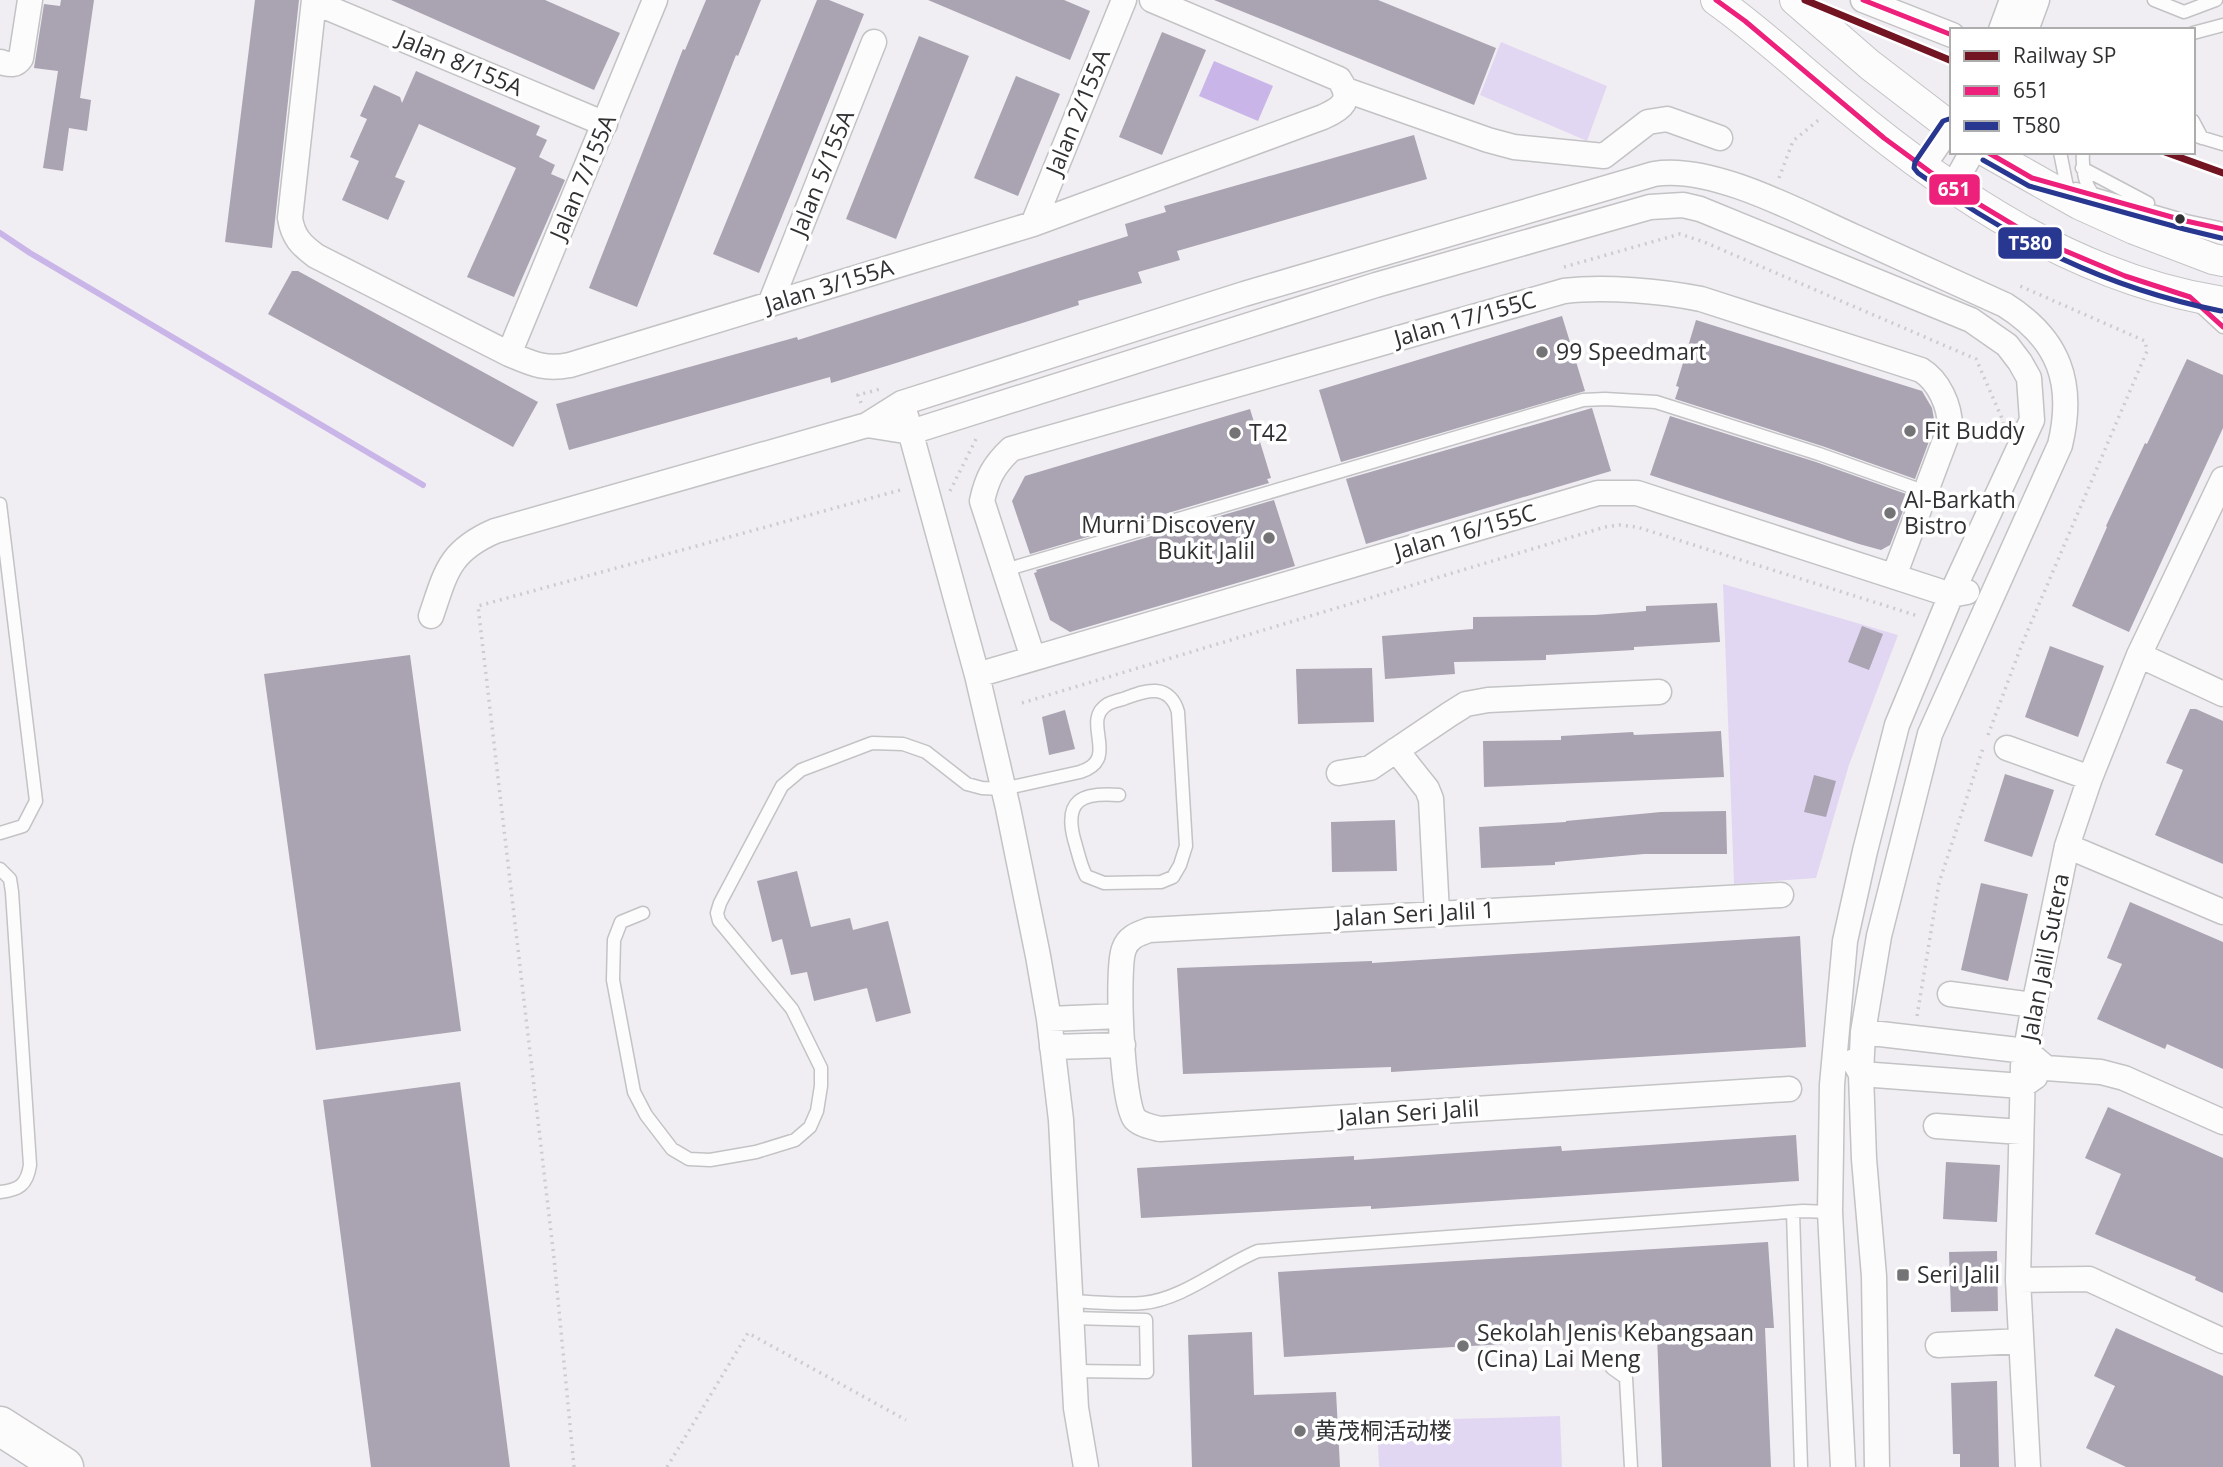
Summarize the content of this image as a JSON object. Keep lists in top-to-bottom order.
{
  "streets": {
    "street": [
      "Jalan 8/155A",
      "Jalan 2/155A",
      "Jalan 5/155A",
      "Jalan 7/155A",
      "Jalan 3/155A",
      "Jalan 17/155C",
      "Jalan 16/155C",
      "Jalan Seri Jalil 1",
      "Jalan Jalil Sutera",
      "Jalan Seri Jalil"
    ]
  },
  "crossings": [
    ["Jalan 8/155A", "Jalan 7/155A"],
    ["Jalan 8/155A", "Jalan 3/155A"],
    ["Jalan 2/155A", "Jalan 3/155A"],
    ["Jalan 5/155A", "Jalan 3/155A"],
    ["Jalan 7/155A", "Jalan 3/155A"],
    ["Jalan 17/155C", "Jalan 16/155C"],
    ["Jalan Seri Jalil 1", "Jalan Seri Jalil"]
  ],
  "places": {
    "other": [
      "99 Speedmart",
      "Fit Buddy",
      "T42",
      "Al-Barkath Bistro",
      "Murni Discovery Bukit Jalil",
      "Sekolah Jenis Kebangsaan (Cina) Lai Meng",
      "黄茂桐活动楼"
    ],
    "transit": ["Seri Jalil"]
  },
  "lines": ["rail line SP", "transit line 651", "transit line T580"],
  "legend": ["Railway SP", "651", "T580"]
}
